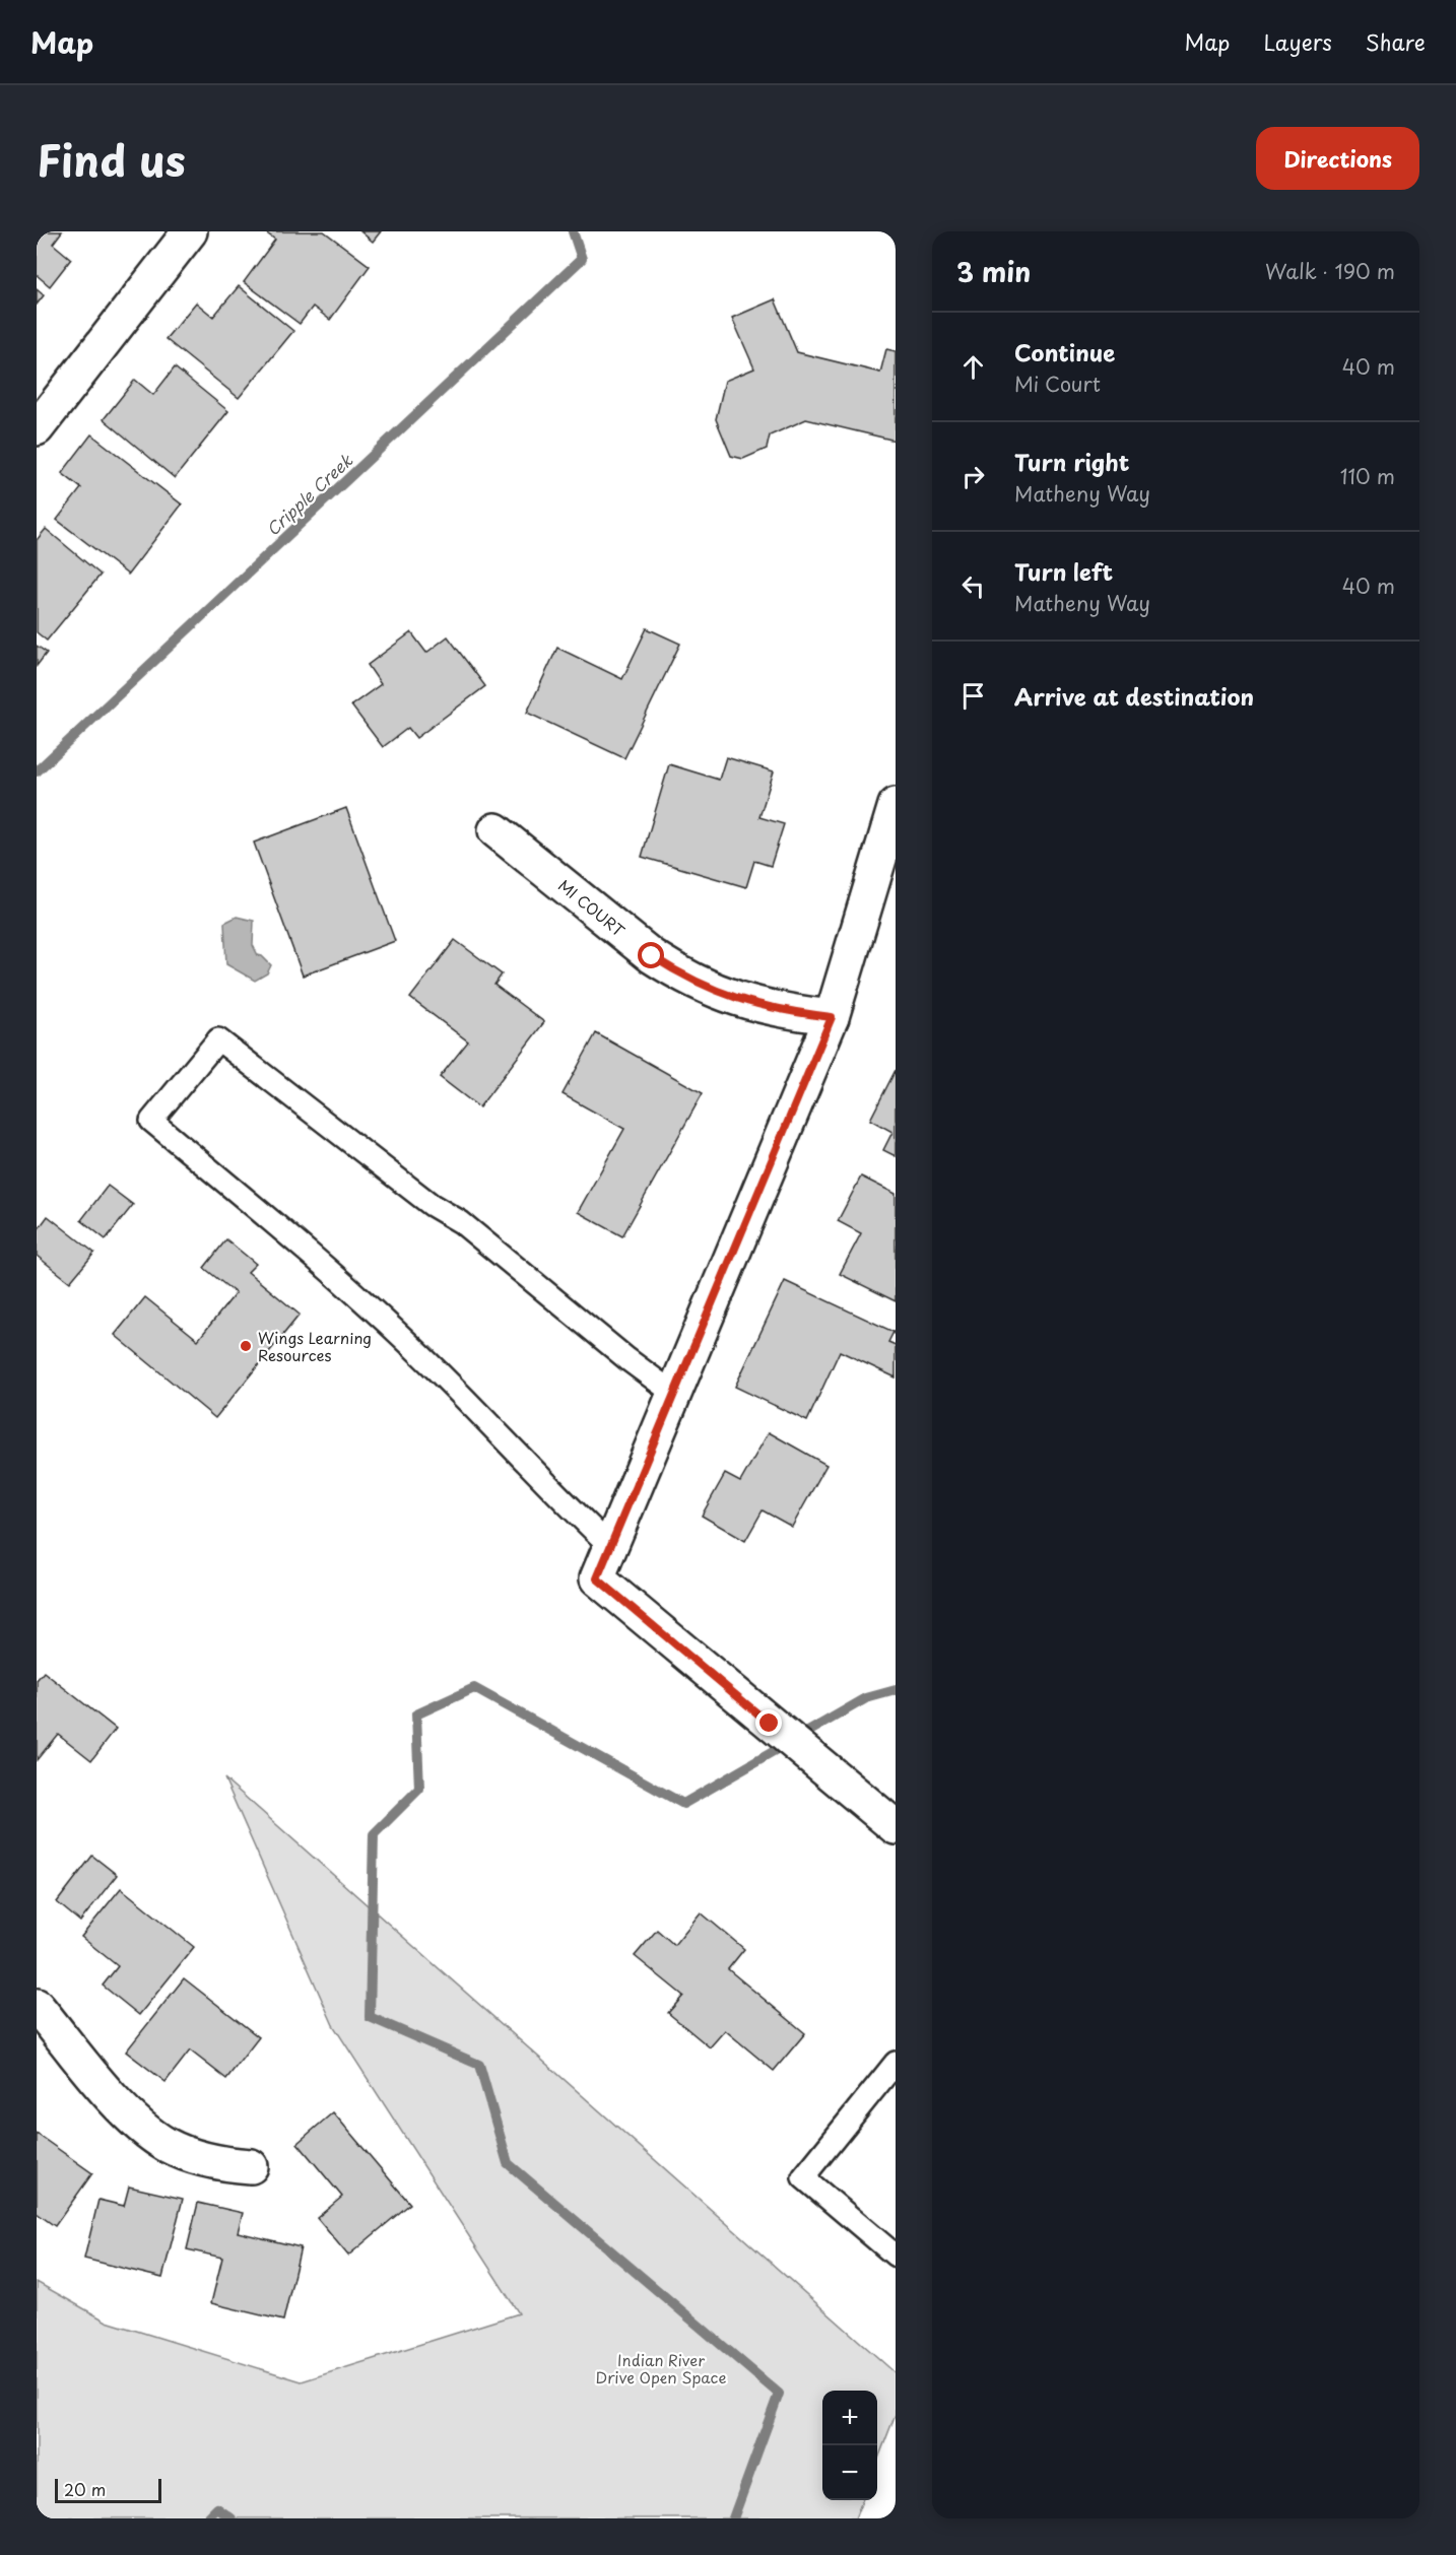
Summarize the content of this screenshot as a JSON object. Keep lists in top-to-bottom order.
{
  "streets": {
    "street": ["MI COURT"]
  },
  "water": ["Cripple Creek"],
  "parks": ["Indian River Drive Open Space"],
  "places": ["Wings Learning Resources"],
  "scale_bar": "20 m",
  "page": {
    "header": "Map",
    "nav": ["Map", "Layers", "Share"],
    "title": "Find us",
    "buttons": "Directions",
    "heading": ["3 min", "Walk · 190 m"],
    "list": [
      ["Continue", "Mi Court", "40 m"],
      ["Turn right", "Matheny Way", "110 m"],
      ["Turn left", "Matheny Way", "40 m"],
      "Arrive at destination"
    ],
    "map_buttons": ["+", "−"],
    "scale": "20 m"
  }
}
